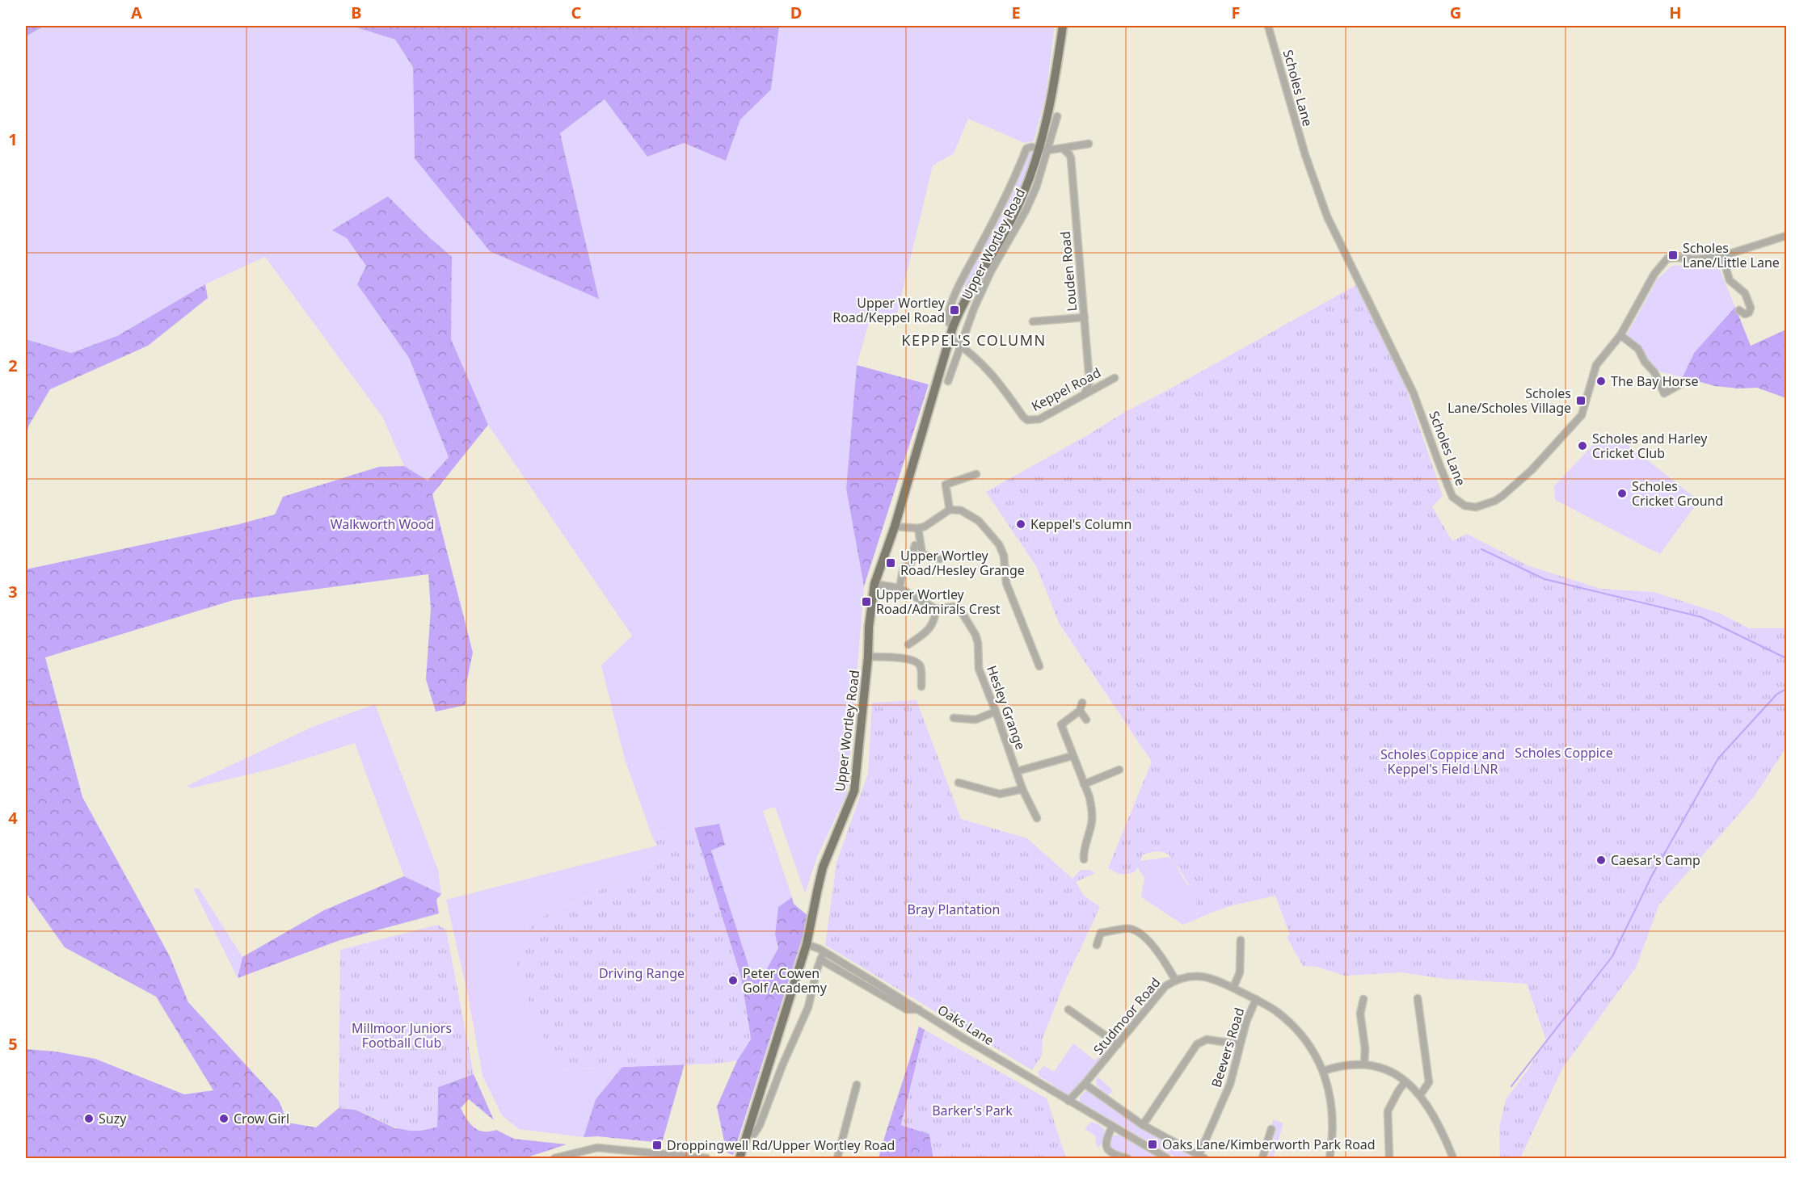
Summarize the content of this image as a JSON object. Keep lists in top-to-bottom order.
{
  "streets": {
    "main road": ["Upper Wortley Road"],
    "street": [
      "Scholes Lane",
      "Louden Road",
      "Keppel Road",
      "Hesley Grange",
      "Studmoor Road",
      "Oaks Lane",
      "Beevers Road"
    ]
  },
  "crossings": [
    ["Upper Wortley Road", "Keppel Road"],
    ["Upper Wortley Road", "Hesley Grange"],
    ["Upper Wortley Road", "Oaks Lane"],
    ["Louden Road", "Keppel Road"],
    ["Studmoor Road", "Oaks Lane"],
    ["Studmoor Road", "Beevers Road"]
  ],
  "districts": ["KEPPEL'S COLUMN"],
  "parks": [
    "Walkworth Wood",
    "Scholes Coppice",
    "Scholes Coppice and Keppel's Field LNR",
    "Bray Plantation",
    "Driving Range",
    "Millmoor Juniors Football Club",
    "Barker's Park"
  ],
  "places": {
    "transit": [
      "Scholes Lane/Little Lane",
      "Upper Wortley Road/Keppel Road",
      "Scholes Lane/Scholes Village",
      "Upper Wortley Road/Hesley Grange",
      "Upper Wortley Road/Admirals Crest",
      "Oaks Lane/Kimberworth Park Road",
      "Droppingwell Rd/Upper Wortley Road"
    ],
    "other": [
      "The Bay Horse",
      "Scholes and Harley Cricket Club",
      "Scholes Cricket Ground",
      "Keppel's Column",
      "Caesar's Camp",
      "Peter Cowen Golf Academy",
      "Suzy",
      "Crow Girl"
    ]
  },
  "grid": {
    "columns": [
      "A",
      "B",
      "C",
      "D",
      "E",
      "F",
      "G",
      "H"
    ],
    "rows": [
      "1",
      "2",
      "3",
      "4",
      "5"
    ]
  }
}
